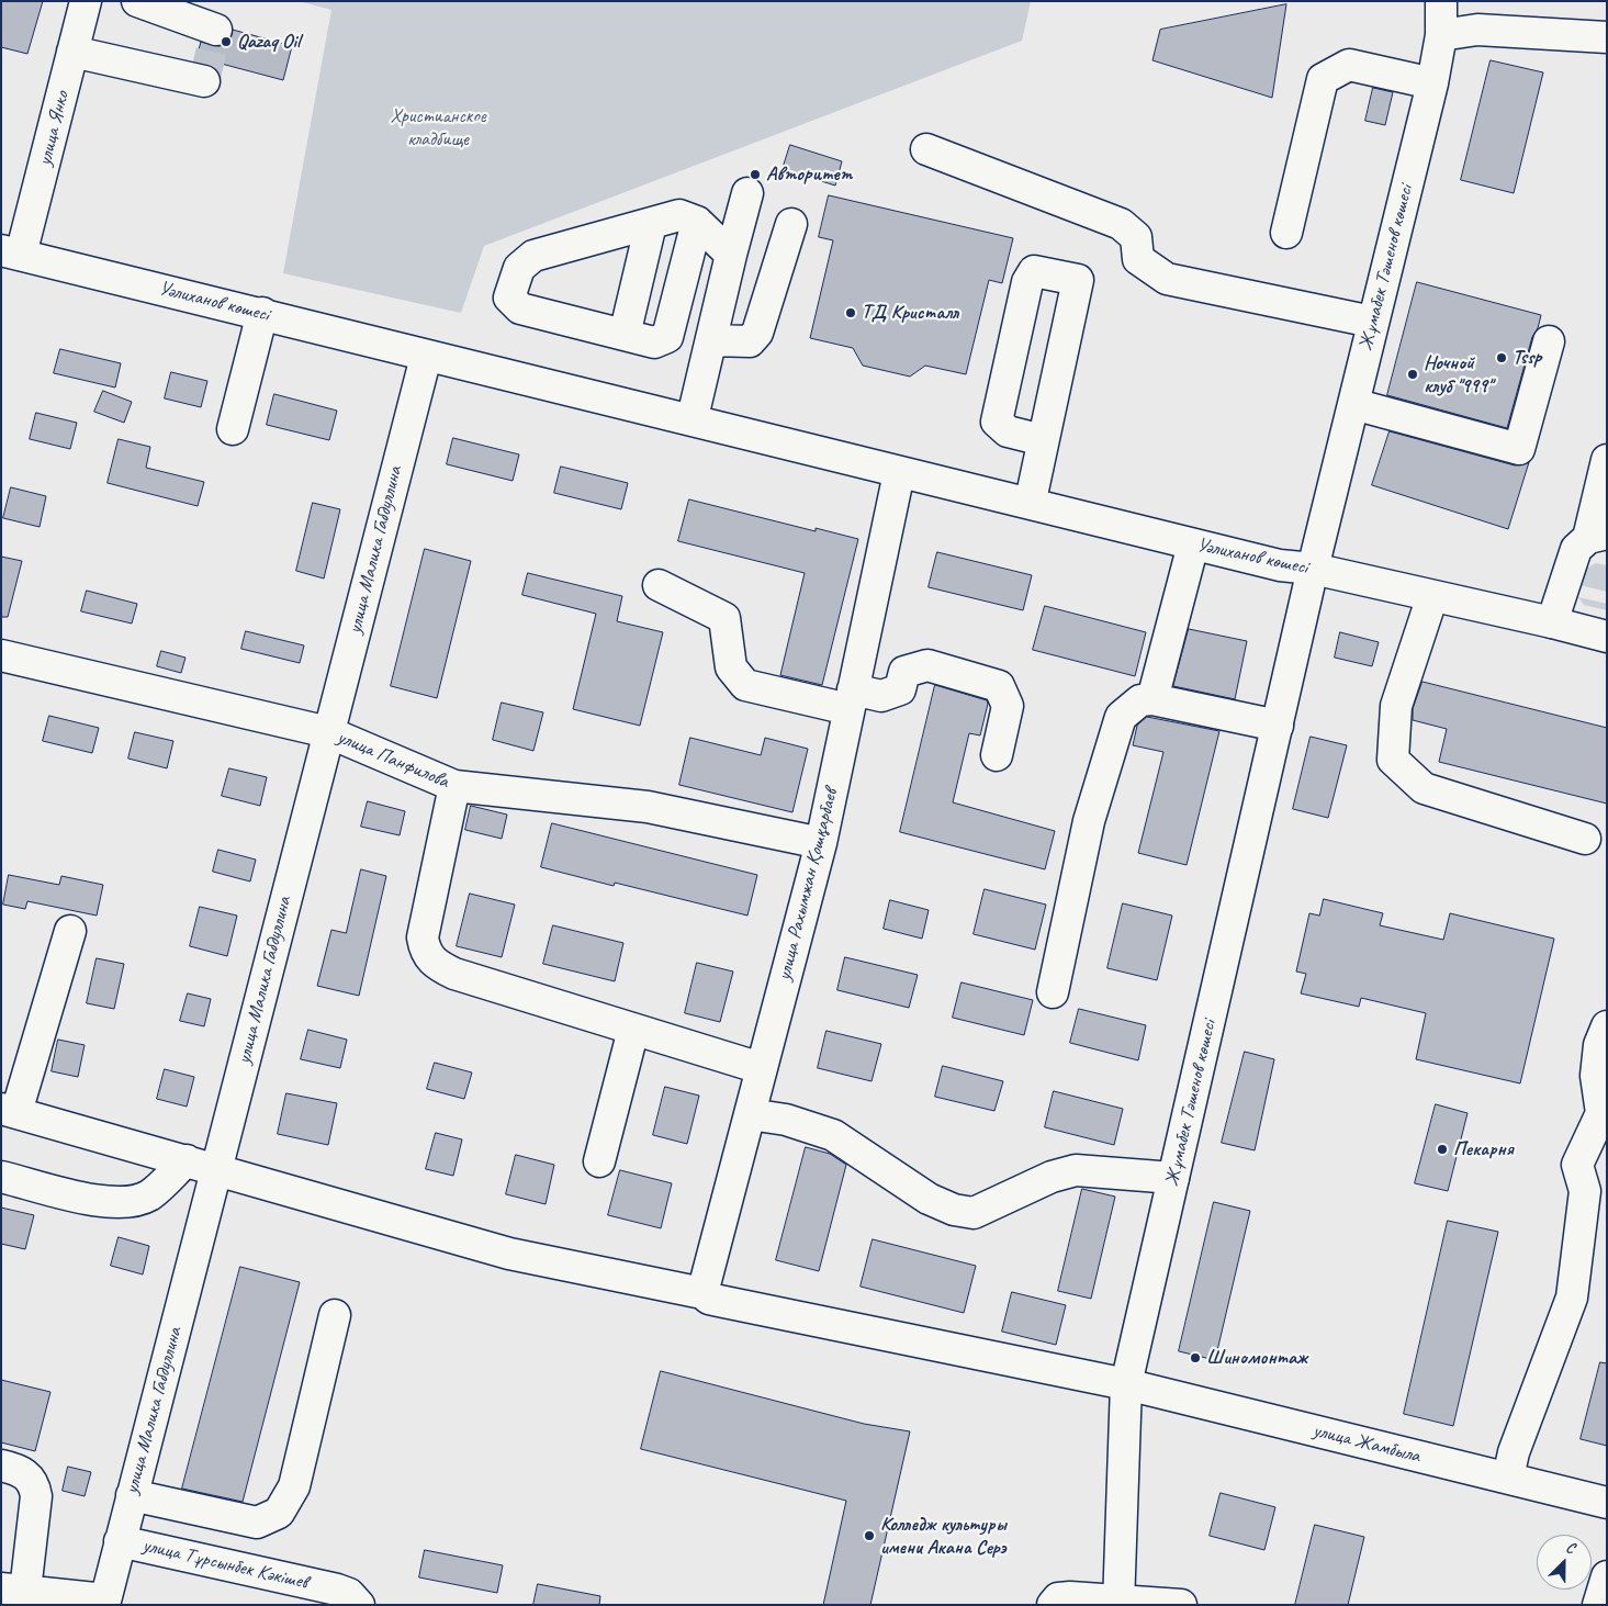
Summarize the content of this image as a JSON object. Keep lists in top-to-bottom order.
{
  "streets": {
    "main road": [
      "улица Янко",
      "Жұмабек Тәшенов көшесі",
      "Уәлиханов көшесі",
      "улица Малика Габдуллина",
      "улица Панфилова",
      "улица Рахымжан Қошқарбаев",
      "улица Жамбыла",
      "улица Тұрсынбек Кәкішев"
    ]
  },
  "crossings": [
    ["улица Янко", "Уәлиханов көшесі"],
    ["Жұмабек Тәшенов көшесі", "Уәлиханов көшесі"],
    ["Жұмабек Тәшенов көшесі", "улица Жамбыла"],
    ["Уәлиханов көшесі", "улица Малика Габдуллина"],
    ["Уәлиханов көшесі", "улица Рахымжан Қошқарбаев"],
    ["улица Малика Габдуллина", "улица Панфилова"],
    ["улица Малика Габдуллина", "улица Жамбыла"],
    ["улица Малика Габдуллина", "улица Тұрсынбек Кәкішев"],
    ["улица Панфилова", "улица Рахымжан Қошқарбаев"],
    ["улица Рахымжан Қошқарбаев", "улица Жамбыла"]
  ],
  "parks": ["Христианское кладбище"],
  "places": [
    "Qazaq Oil",
    "Авторитет",
    "ТД Кристалл",
    "Tssp",
    "Ночной клуб \"999\"",
    "Пекарня",
    "Шиномонтаж",
    "Колледж культуры имени Акана Серэ"
  ],
  "north": "top right"
}
